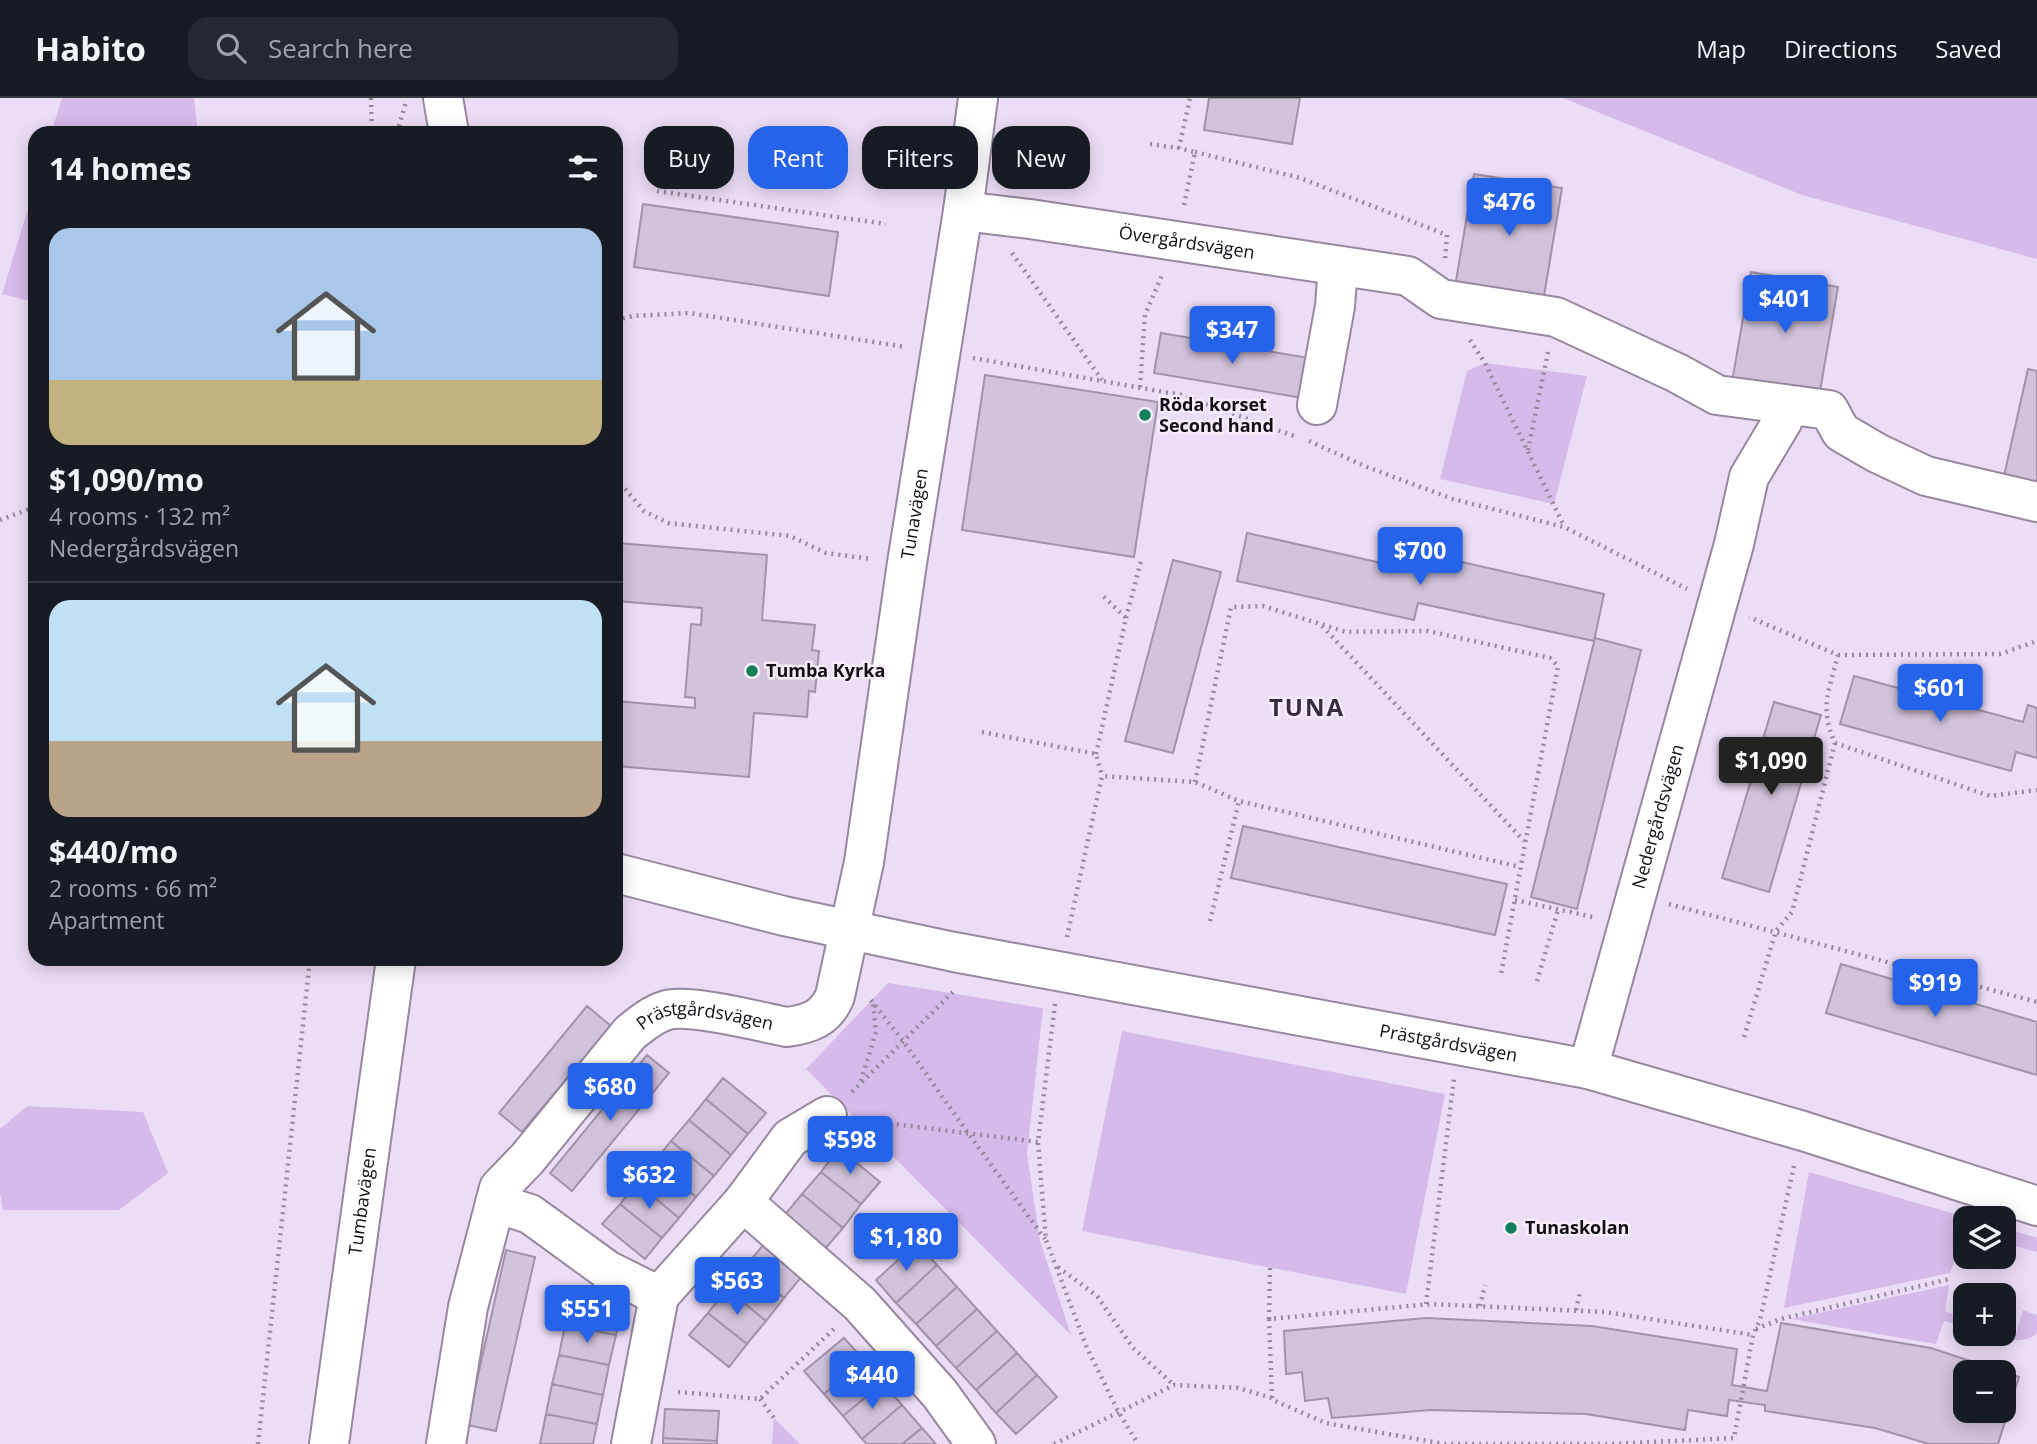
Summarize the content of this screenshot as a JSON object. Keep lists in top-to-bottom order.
{
  "streets": {
    "street": [
      "Övergårdsvägen",
      "Tunavägen",
      "Nedergårdsvägen",
      "Prästgårdsvägen",
      "Tumbavägen"
    ]
  },
  "crossings": [
    ["Övergårdsvägen", "Tunavägen"],
    ["Tunavägen", "Prästgårdsvägen"],
    ["Nedergårdsvägen", "Prästgårdsvägen"]
  ],
  "districts": ["TUNA"],
  "places": ["Röda korset Second hand", "Tumba Kyrka", "Tunaskolan"],
  "page": {
    "header": "Habito",
    "search": "Search here",
    "nav": ["Map", "Directions", "Saved"],
    "chip": [
      "Buy",
      "Rent",
      "Filters",
      "New"
    ],
    "heading": "14 homes",
    "price": [
      "$476",
      "$401",
      "$347",
      "$700",
      "$601",
      "$1,090",
      "$919",
      "$680",
      "$598",
      "$632",
      "$1,180",
      "$563",
      "$551",
      "$440"
    ],
    "list": [
      {
        "name": "$1,090/mo",
        "note": "4 rooms · 132 m² · Nedergårdsvägen"
      },
      {
        "name": "$440/mo",
        "note": "2 rooms · 66 m² · Apartment"
      }
    ],
    "map_buttons": ["+", "−"]
  }
}
